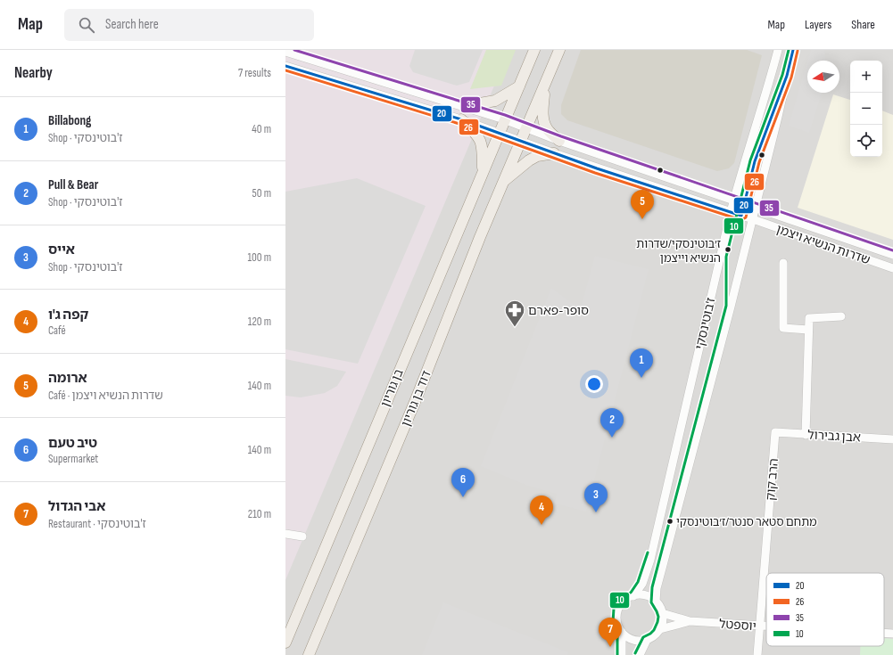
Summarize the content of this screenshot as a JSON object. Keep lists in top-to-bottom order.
{
  "streets": {
    "main road": ["בן גוריון", "דוד בן גוריון"],
    "street": [
      "שדרות הנשיא ויצמן",
      "ז'בוטינסקי",
      "אבן גבירול",
      "הרב קוק",
      "יוספטל"
    ]
  },
  "crossings": [
    ["שדרות הנשיא ויצמן", "ז'בוטינסקי"],
    ["שדרות הנשיא ויצמן", "בן גוריון"],
    ["שדרות הנשיא ויצמן", "דוד בן גוריון"],
    ["ז'בוטינסקי", "יוספטל"],
    ["אבן גבירול", "הרב קוק"],
    ["הרב קוק", "יוספטל"]
  ],
  "places": {
    "other": ["ז׳בוטינסקי/שדרות הנשיא וייצמן", "מתחם סטאר סנטר/ז׳בוטינסקי"],
    "pharmacy": ["סופר-פארם"]
  },
  "lines": [
    "transit line 20",
    "transit line 35",
    "transit line 10",
    "transit line 26"
  ],
  "legend": [
    "20",
    "26",
    "35",
    "10"
  ],
  "north": "left",
  "page": {
    "header": "Map",
    "search": "Search here",
    "nav": ["Map", "Layers", "Share"],
    "heading": ["Nearby", "7 results"],
    "map_buttons": ["+", "−"],
    "list": [
      {
        "mark": "1",
        "name": "Billabong",
        "note": "Shop · ז'בוטינסקי",
        "value": "40 m"
      },
      {
        "mark": "2",
        "name": "Pull & Bear",
        "note": "Shop · ז'בוטינסקי",
        "value": "50 m"
      },
      {
        "mark": "3",
        "name": "אייס",
        "note": "Shop · ז'בוטינסקי",
        "value": "100 m"
      },
      {
        "mark": "4",
        "name": "קפה ג'ו",
        "note": "Café",
        "value": "120 m"
      },
      {
        "mark": "5",
        "name": "ארומה",
        "note": "Café · שדרות הנשיא ויצמן",
        "value": "140 m"
      },
      {
        "mark": "6",
        "name": "טיב טעם",
        "note": "Supermarket",
        "value": "140 m"
      },
      {
        "mark": "7",
        "name": "אבי הגדול",
        "note": "Restaurant · ז'בוטינסקי",
        "value": "210 m"
      }
    ],
    "pins": [
      "5",
      "1",
      "2",
      "6",
      "3",
      "4",
      "7"
    ]
  }
}
